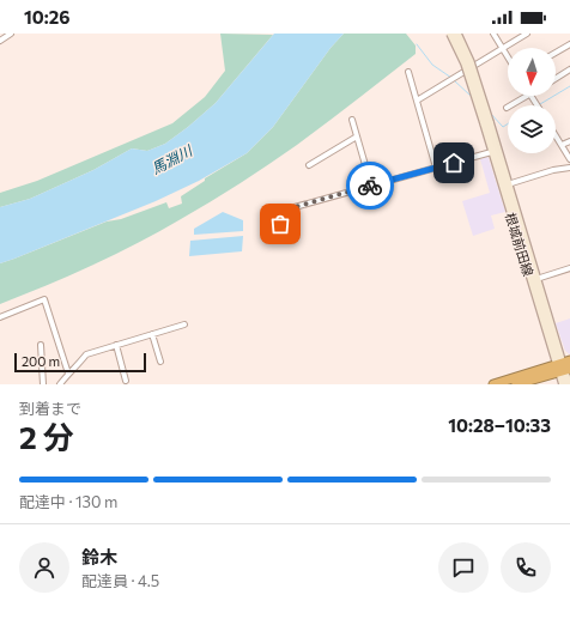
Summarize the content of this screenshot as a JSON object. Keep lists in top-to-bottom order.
{
  "streets": {
    "street": ["根城前田線"]
  },
  "water": ["馬淵川"],
  "scale_bar": "200 m",
  "north": "bottom",
  "page": {
    "status": "10:26",
    "scale": "200 m",
    "heading": ["2 分", "到着まで", "10:28–10:33"],
    "panel": ["鈴木", "配達員 · 4.5"],
    "bar": "配達中 · 130 m"
  }
}
